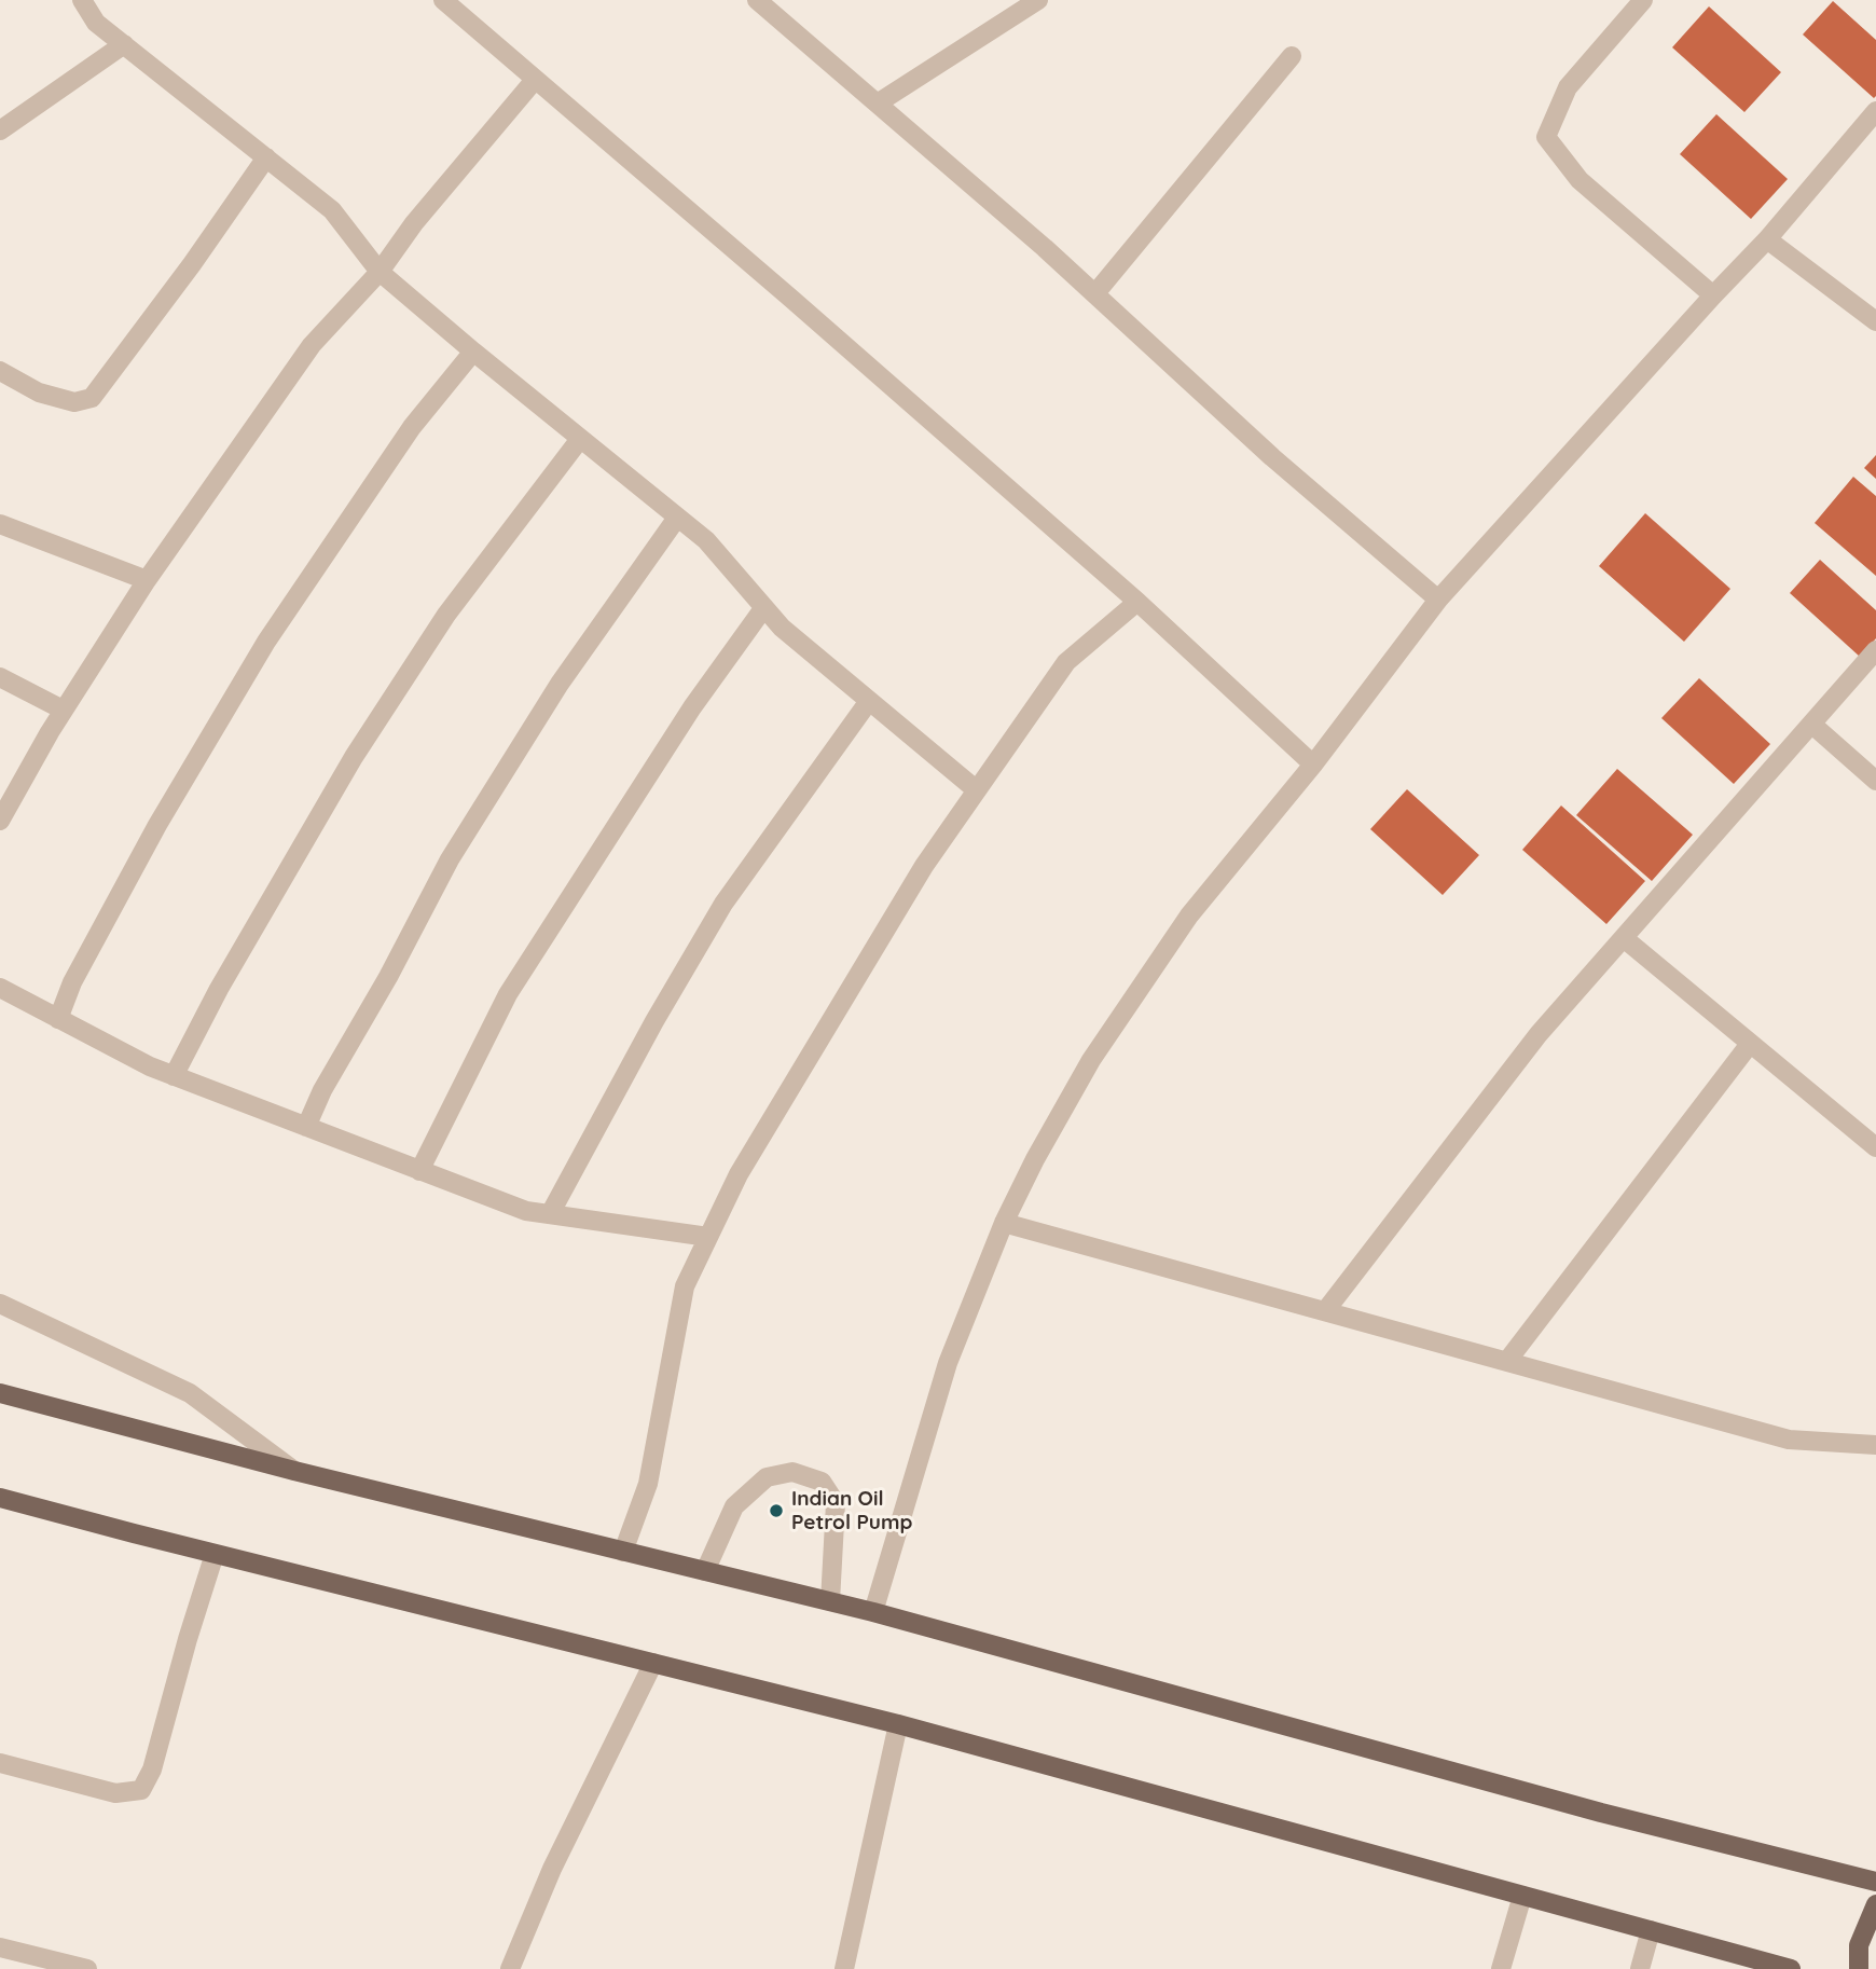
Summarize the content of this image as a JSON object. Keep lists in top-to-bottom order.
{
  "places": ["Indian Oil Petrol Pump"]
}
